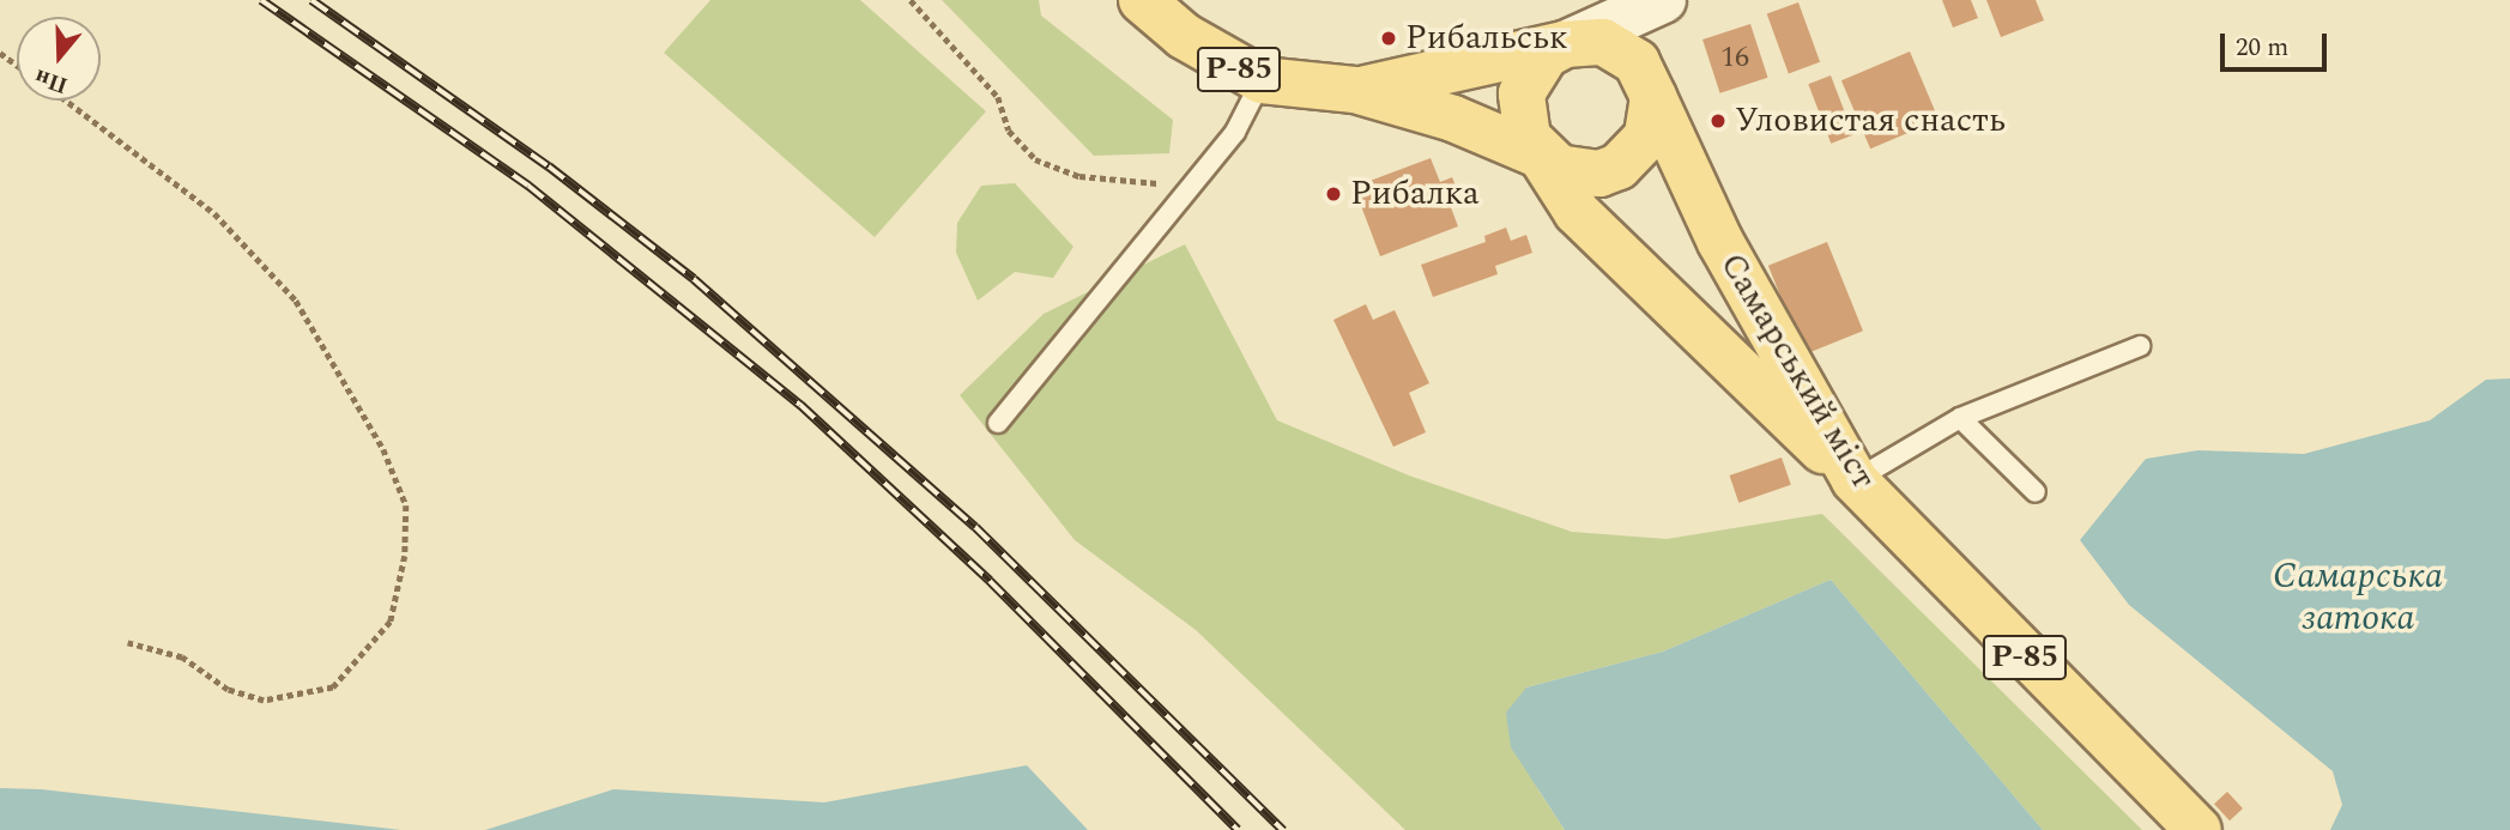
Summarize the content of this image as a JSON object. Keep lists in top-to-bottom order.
{
  "streets": {
    "main road": ["Р-85", "Самарський міст"]
  },
  "crossings": [
    ["Р-85", "Самарський міст"]
  ],
  "water": ["Самарська затока"],
  "places": ["Рибальськ", "Уловистая снасть", "Рибалка"],
  "house_numbers": ["16"],
  "scale_bar": "20 m",
  "north": "bottom"
}
